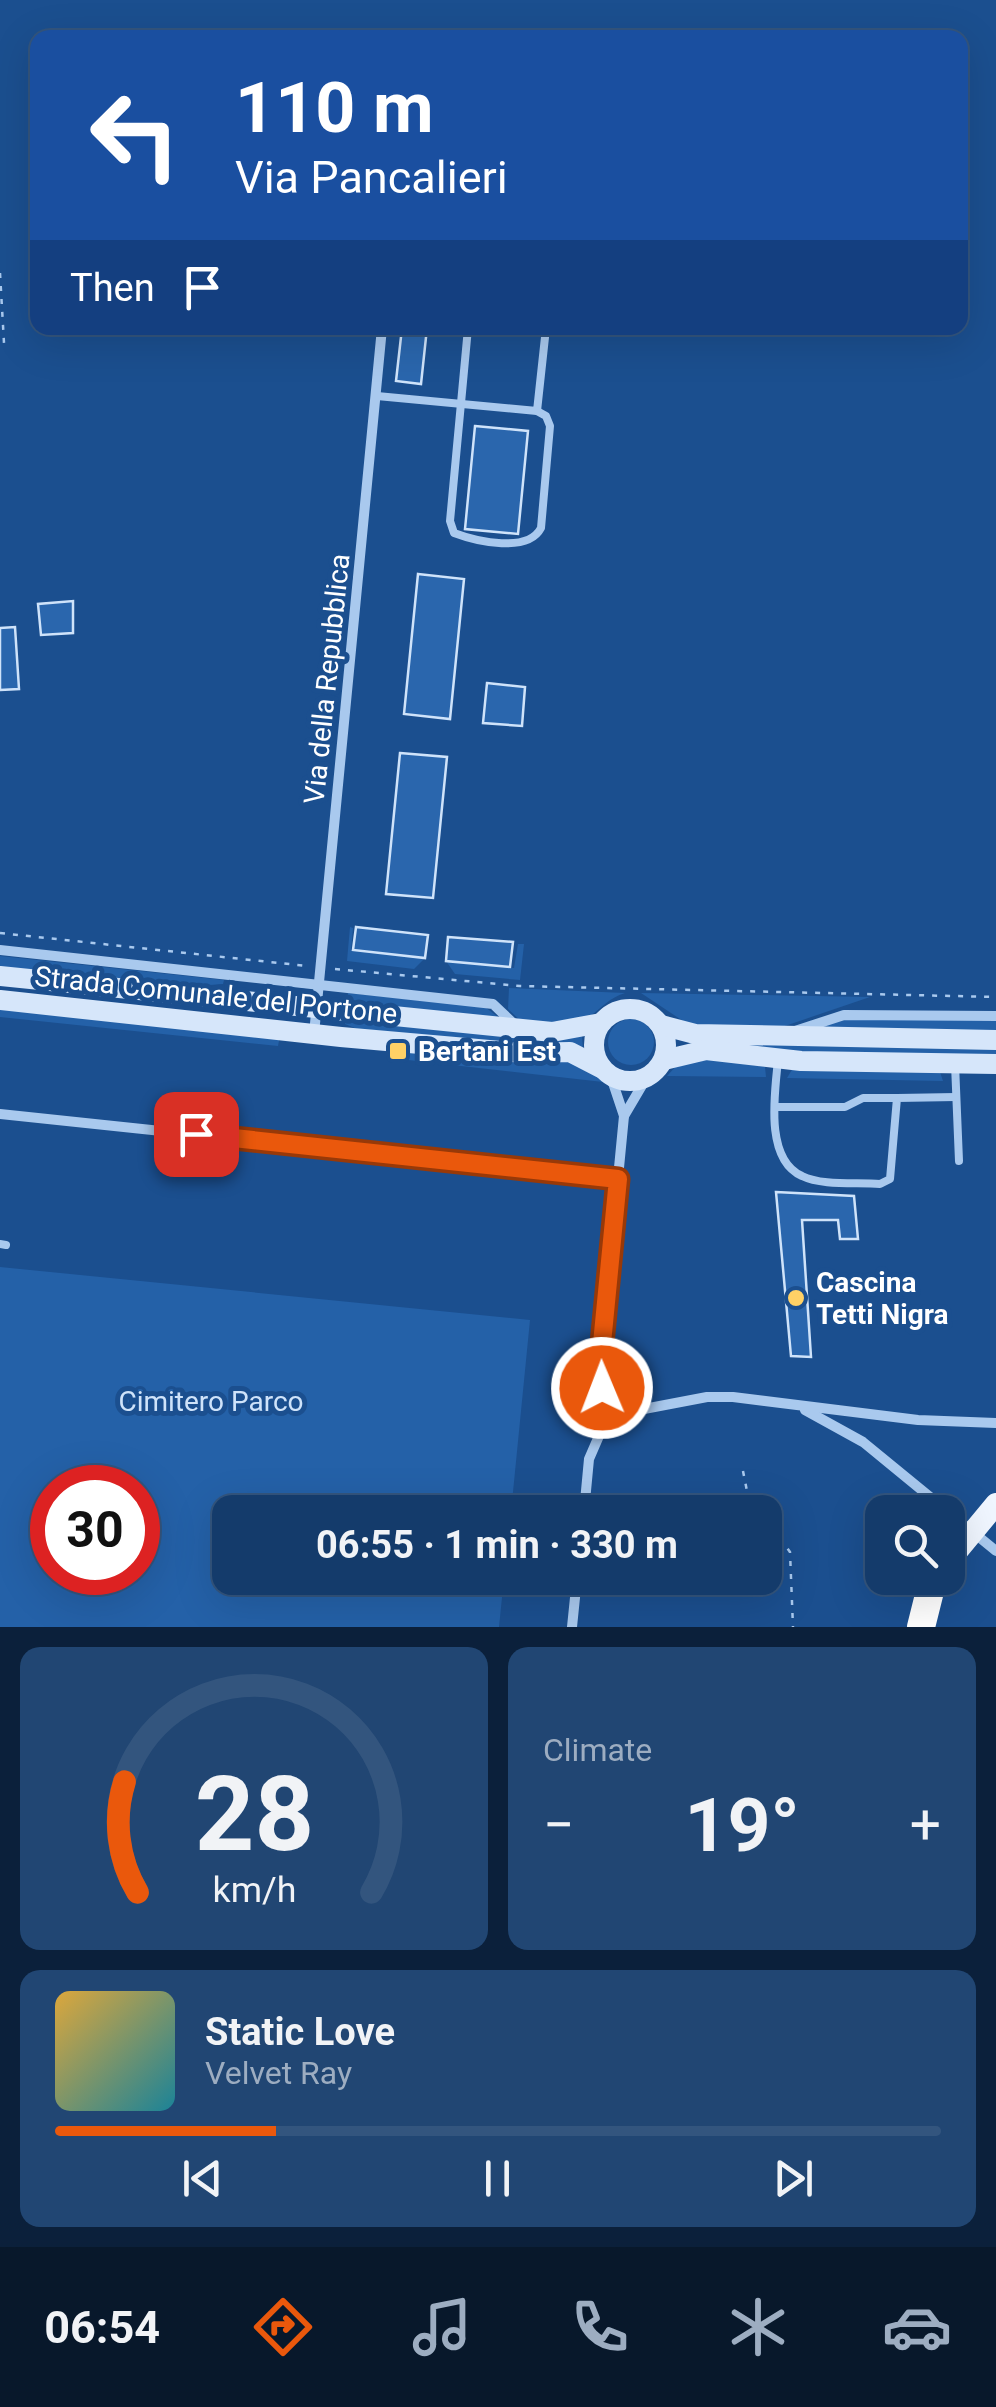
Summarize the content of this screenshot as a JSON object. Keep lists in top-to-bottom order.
{
  "streets": {
    "street": ["Via della Repubblica", "Strada Comunale del Portone"]
  },
  "crossings": [
    ["Via della Repubblica", "Strada Comunale del Portone"]
  ],
  "parks": ["Cimitero Parco"],
  "places": {
    "transit": ["Bertani Est"],
    "other": ["Cascina Tetti Nigra"]
  },
  "page": {
    "turn": ["110 m", "Via Pancalieri"],
    "then": "Then",
    "limit": "30",
    "trip": "06:55 · 1 min · 330 m",
    "tile": "Climate",
    "heat": ["−", "19°", "+"],
    "song": ["Static Love", "Velvet Ray"],
    "tabs": "06:54",
    "gauge": ["28", "km/h"]
  }
}
